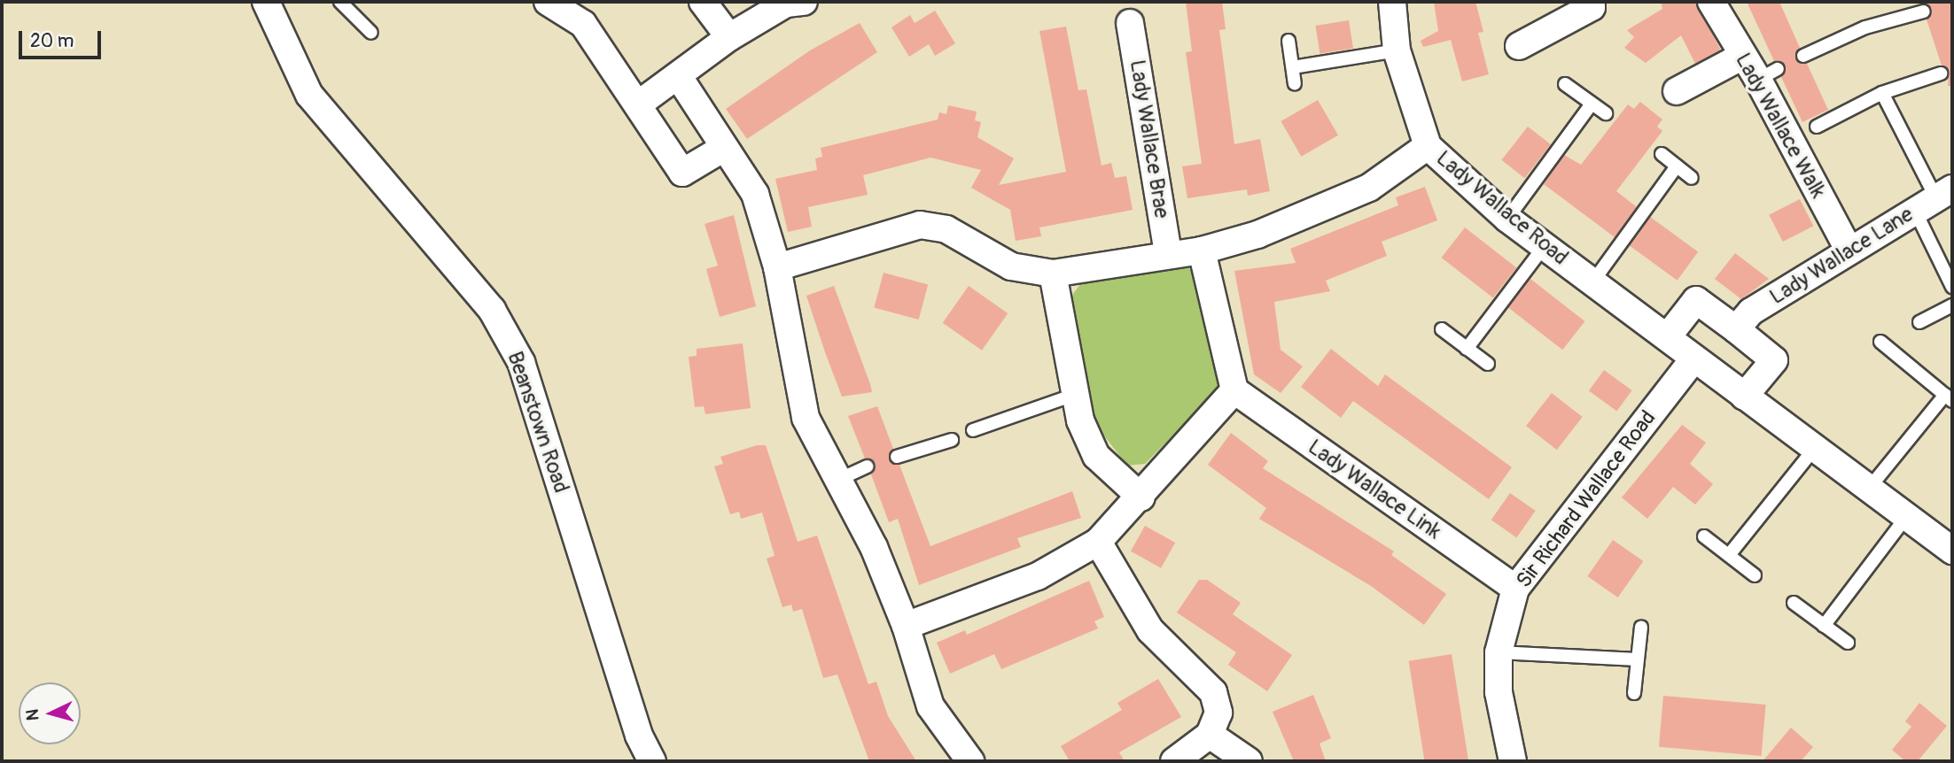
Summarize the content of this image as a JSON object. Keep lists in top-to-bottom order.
{
  "streets": {
    "street": [
      "Lady Wallace Walk",
      "Lady Wallace Brae",
      "Lady Wallace Road",
      "Lady Wallace Lane",
      "Beanstown Road",
      "Lady Wallace Link",
      "Sir Richard Wallace Road"
    ]
  },
  "crossings": [
    ["Lady Wallace Walk", "Lady Wallace Lane"],
    ["Lady Wallace Road", "Sir Richard Wallace Road"],
    ["Lady Wallace Link", "Sir Richard Wallace Road"]
  ],
  "scale_bar": "20 m",
  "north": "left"
}
